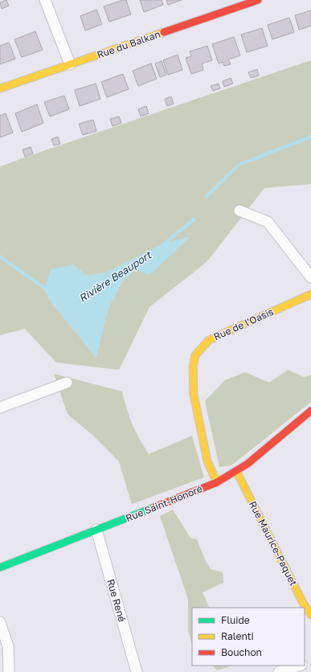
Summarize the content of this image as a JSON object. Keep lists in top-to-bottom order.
{
  "streets": {
    "street": [
      "Rue du Balkan",
      "Rue de l'Oasis",
      "Rue Saint-Honoré",
      "Rue Maurice-Paquet",
      "Rue René"
    ]
  },
  "crossings": [
    ["Rue de l'Oasis", "Rue Saint-Honoré"],
    ["Rue Saint-Honoré", "Rue Maurice-Paquet"],
    ["Rue Saint-Honoré", "Rue René"]
  ],
  "water": ["Rivière Beauport"],
  "legend": ["Fluide", "Ralenti", "Bouchon"]
}
